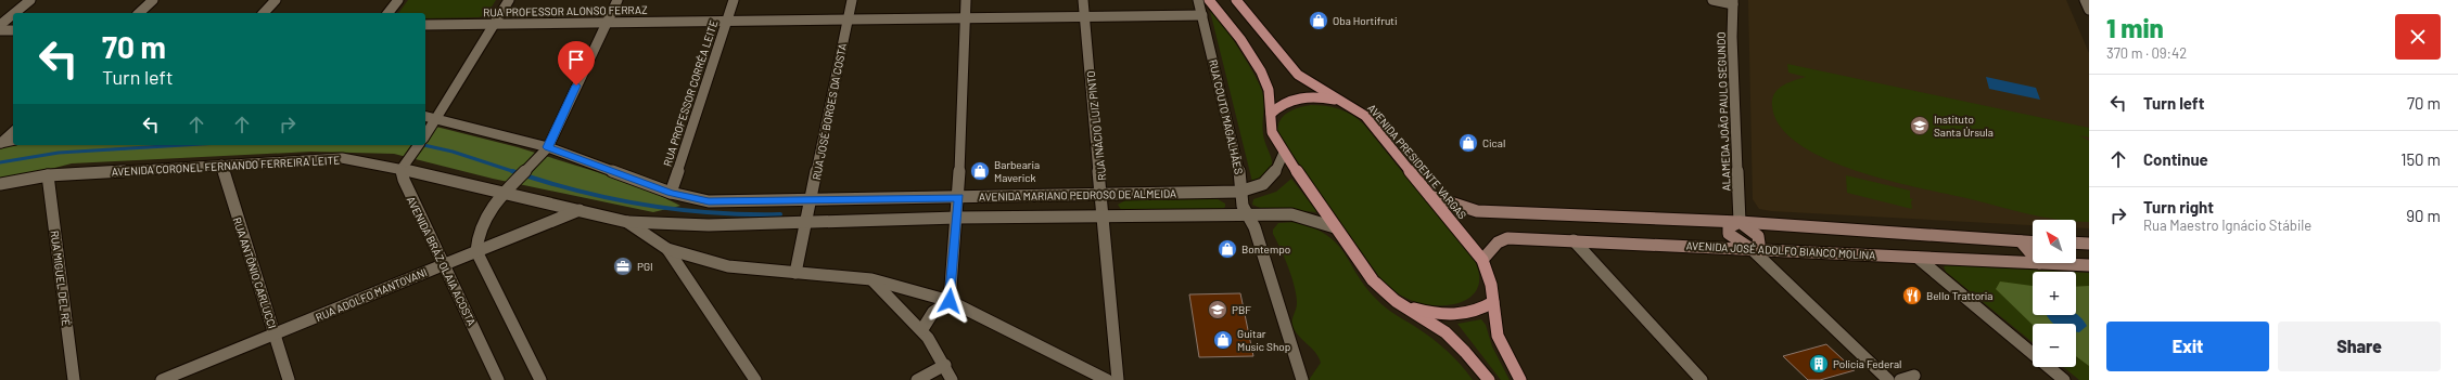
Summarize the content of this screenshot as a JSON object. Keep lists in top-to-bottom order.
{
  "streets": {
    "main road": ["AVENIDA PRESIDENTE VARGAS", "AVENIDA JOSÉ ADOLFO BIANCO MOLINA"],
    "street": [
      "RUA PROFESSOR ALONSO FERRAZ",
      "RUA PROFESSOR CORRÊA LEITE",
      "RUA JOSÉ BORGES DA COSTA",
      "ALAMEDA JOÃO PAULO SEGUNDO",
      "RUA COUTO MAGALHÃES",
      "RUA INÁCIO LUIZ PINTO",
      "AVENIDA CORONEL FERNANDO FERREIRA LEITE",
      "AVENIDA MARIANO PEDROSO DE ALMEIDA",
      "AVENIDA BRÁZ OLAIA ACOSTA",
      "RUA ANTÔNIO CARLUCCI",
      "RUA MIGUEL DEL RÉ",
      "RUA ADOLFO MANTOVANI"
    ]
  },
  "crossings": [
    ["RUA PROFESSOR ALONSO FERRAZ", "RUA PROFESSOR CORRÊA LEITE"],
    ["RUA PROFESSOR ALONSO FERRAZ", "RUA JOSÉ BORGES DA COSTA"],
    ["RUA PROFESSOR ALONSO FERRAZ", "RUA COUTO MAGALHÃES"],
    ["RUA PROFESSOR ALONSO FERRAZ", "RUA INÁCIO LUIZ PINTO"],
    ["RUA PROFESSOR CORRÊA LEITE", "AVENIDA MARIANO PEDROSO DE ALMEIDA"],
    ["RUA JOSÉ BORGES DA COSTA", "AVENIDA MARIANO PEDROSO DE ALMEIDA"],
    ["RUA COUTO MAGALHÃES", "AVENIDA MARIANO PEDROSO DE ALMEIDA"],
    ["RUA INÁCIO LUIZ PINTO", "AVENIDA MARIANO PEDROSO DE ALMEIDA"],
    ["AVENIDA PRESIDENTE VARGAS", "AVENIDA JOSÉ ADOLFO BIANCO MOLINA"],
    ["AVENIDA CORONEL FERNANDO FERREIRA LEITE", "AVENIDA MARIANO PEDROSO DE ALMEIDA"],
    ["AVENIDA CORONEL FERNANDO FERREIRA LEITE", "AVENIDA BRÁZ OLAIA ACOSTA"],
    ["AVENIDA CORONEL FERNANDO FERREIRA LEITE", "RUA ANTÔNIO CARLUCCI"],
    ["AVENIDA CORONEL FERNANDO FERREIRA LEITE", "RUA MIGUEL DEL RÉ"],
    ["AVENIDA CORONEL FERNANDO FERREIRA LEITE", "RUA ADOLFO MANTOVANI"],
    ["AVENIDA BRÁZ OLAIA ACOSTA", "RUA ADOLFO MANTOVANI"],
    ["RUA ANTÔNIO CARLUCCI", "RUA ADOLFO MANTOVANI"]
  ],
  "places": {
    "shop": [
      "Oba Hortifruti",
      "Cical",
      "Barbearia Maverick",
      "Bontempo",
      "Guitar Music Shop"
    ],
    "school or university": ["Instituto Santa Úrsula", "PBF"],
    "office": ["PGI"],
    "restaurant": ["Bello Trattoria"],
    "building": ["Policia Federal"]
  },
  "north": "top left",
  "page": {
    "heading": ["1 min", "370 m · 09:42"],
    "turn": ["70 m", "Turn left"],
    "list": [
      {
        "name": "Turn left",
        "value": "70 m"
      },
      {
        "name": "Continue",
        "value": "150 m"
      },
      {
        "name": "Turn right",
        "note": "Rua Maestro Ignácio Stábile",
        "value": "90 m"
      }
    ],
    "map_buttons": ["+", "−"],
    "buttons": ["Exit", "Share"]
  }
}
